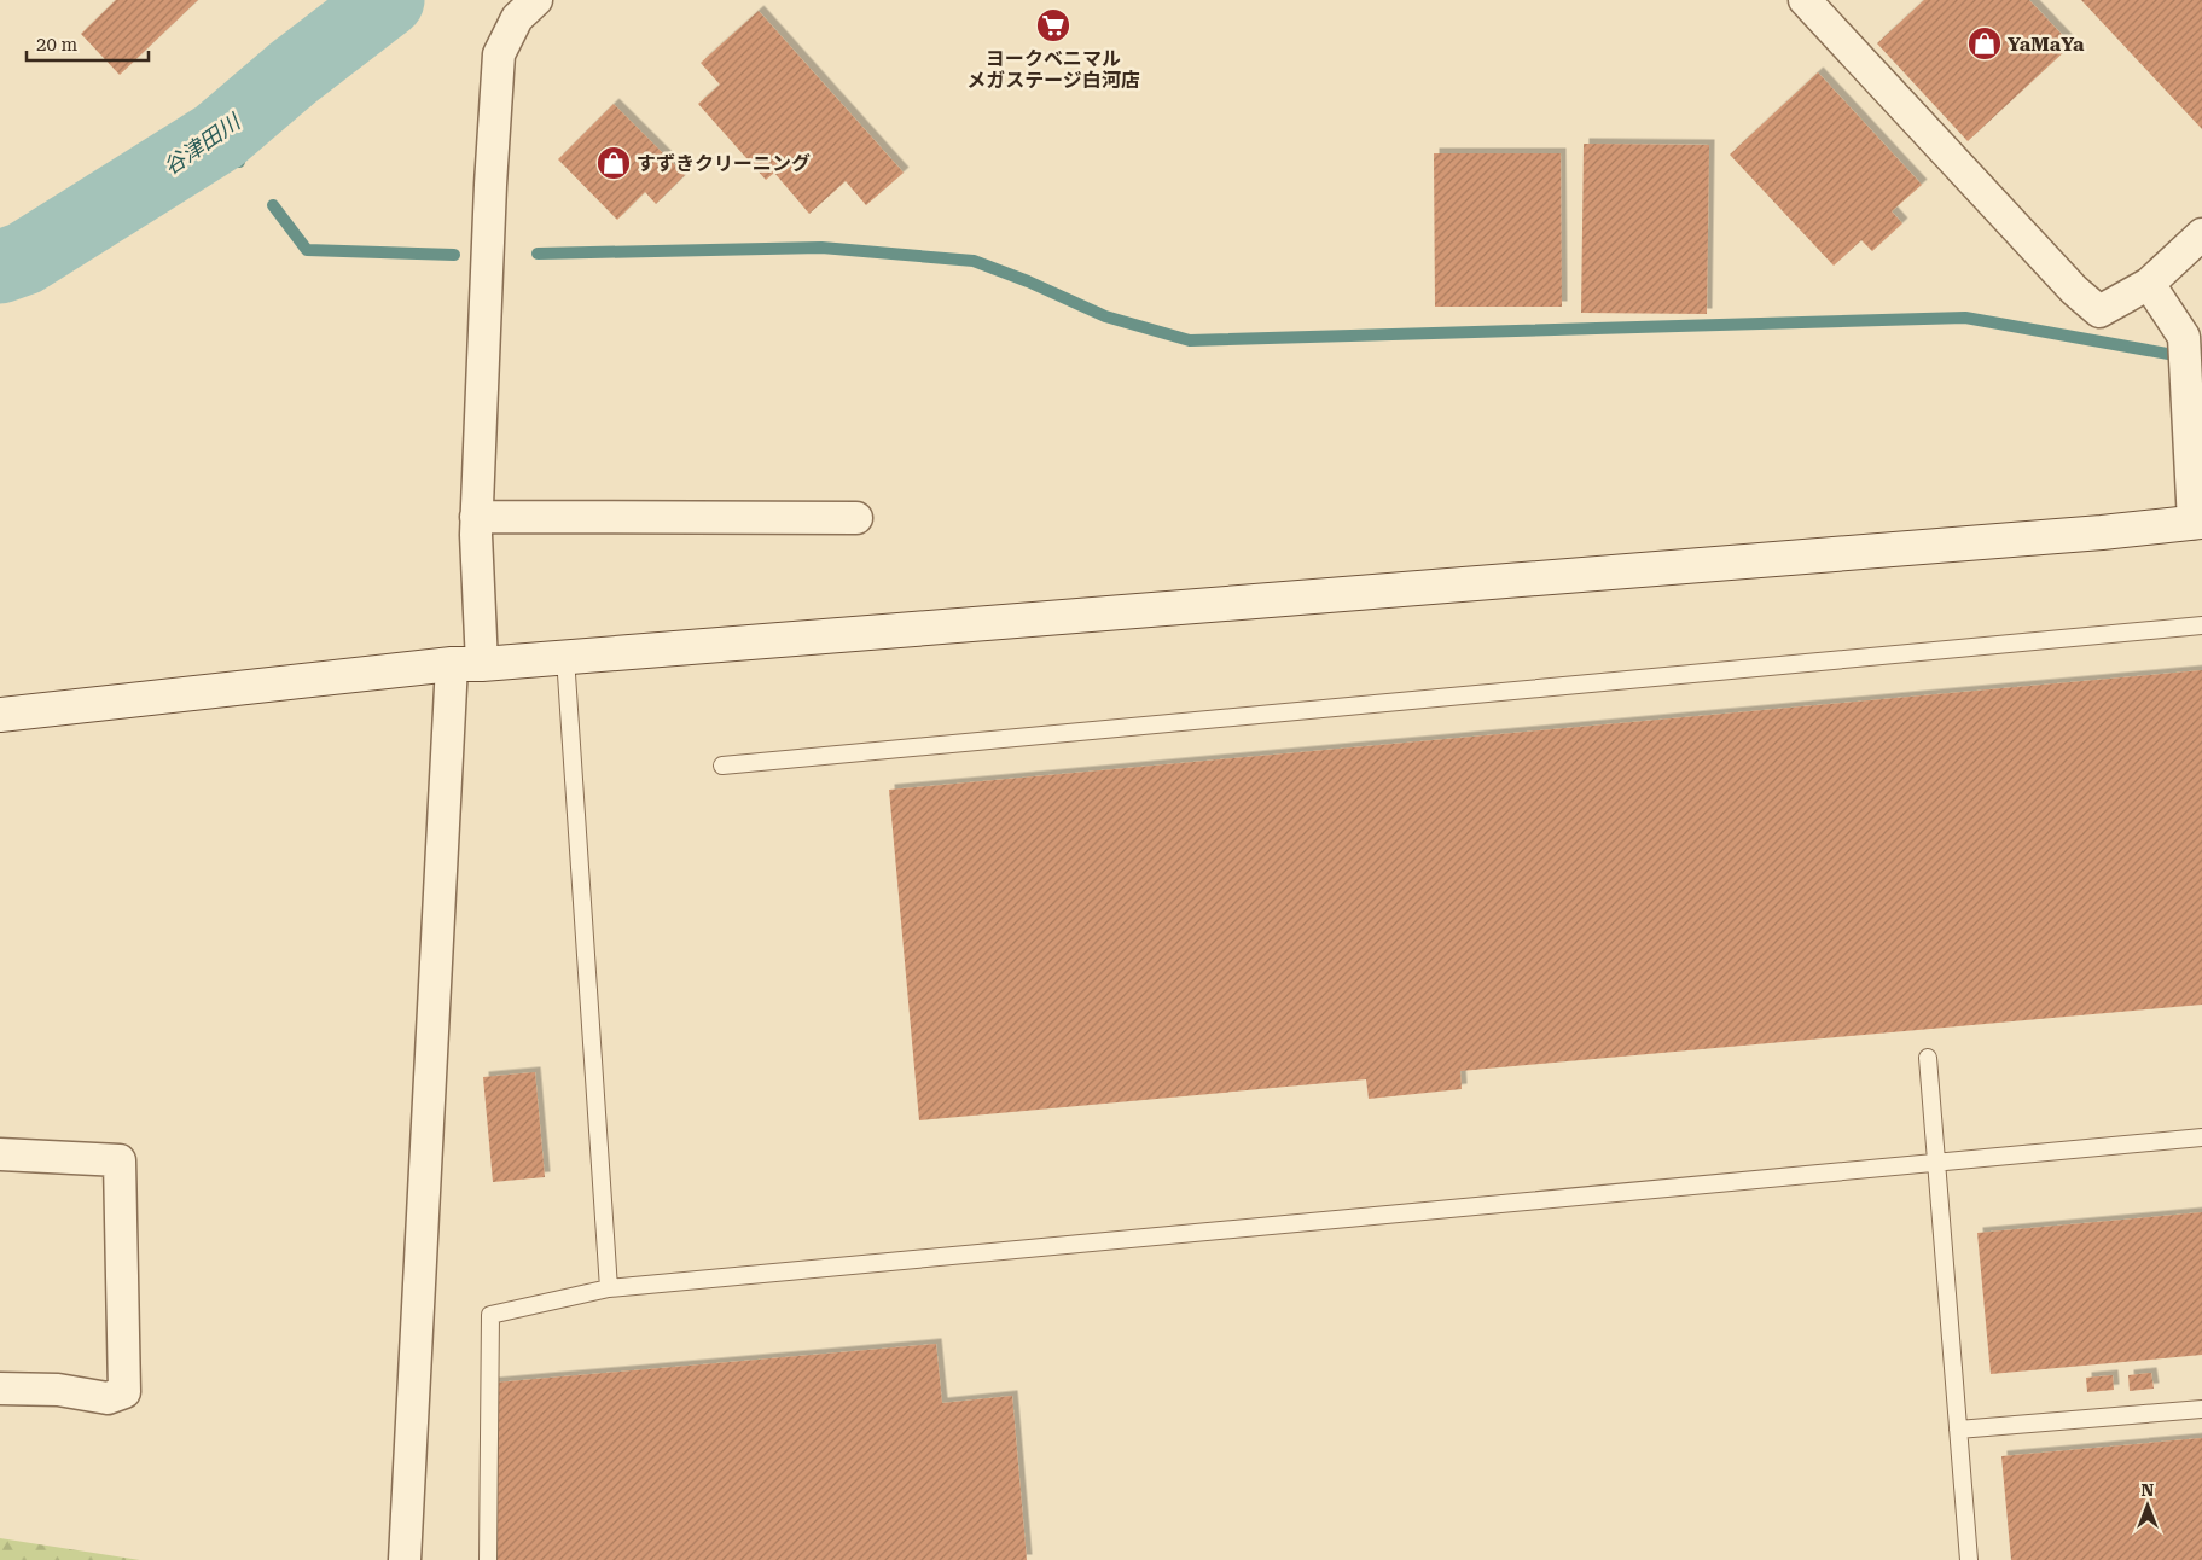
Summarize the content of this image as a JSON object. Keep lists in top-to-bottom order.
{
  "water": ["谷津田川"],
  "places": {
    "supermarket": ["ヨークベニマル メガステージ白河店"],
    "shop": ["YaMaYa", "すずきクリーニング"]
  },
  "scale_bar": "20 m",
  "north": "top"
}
